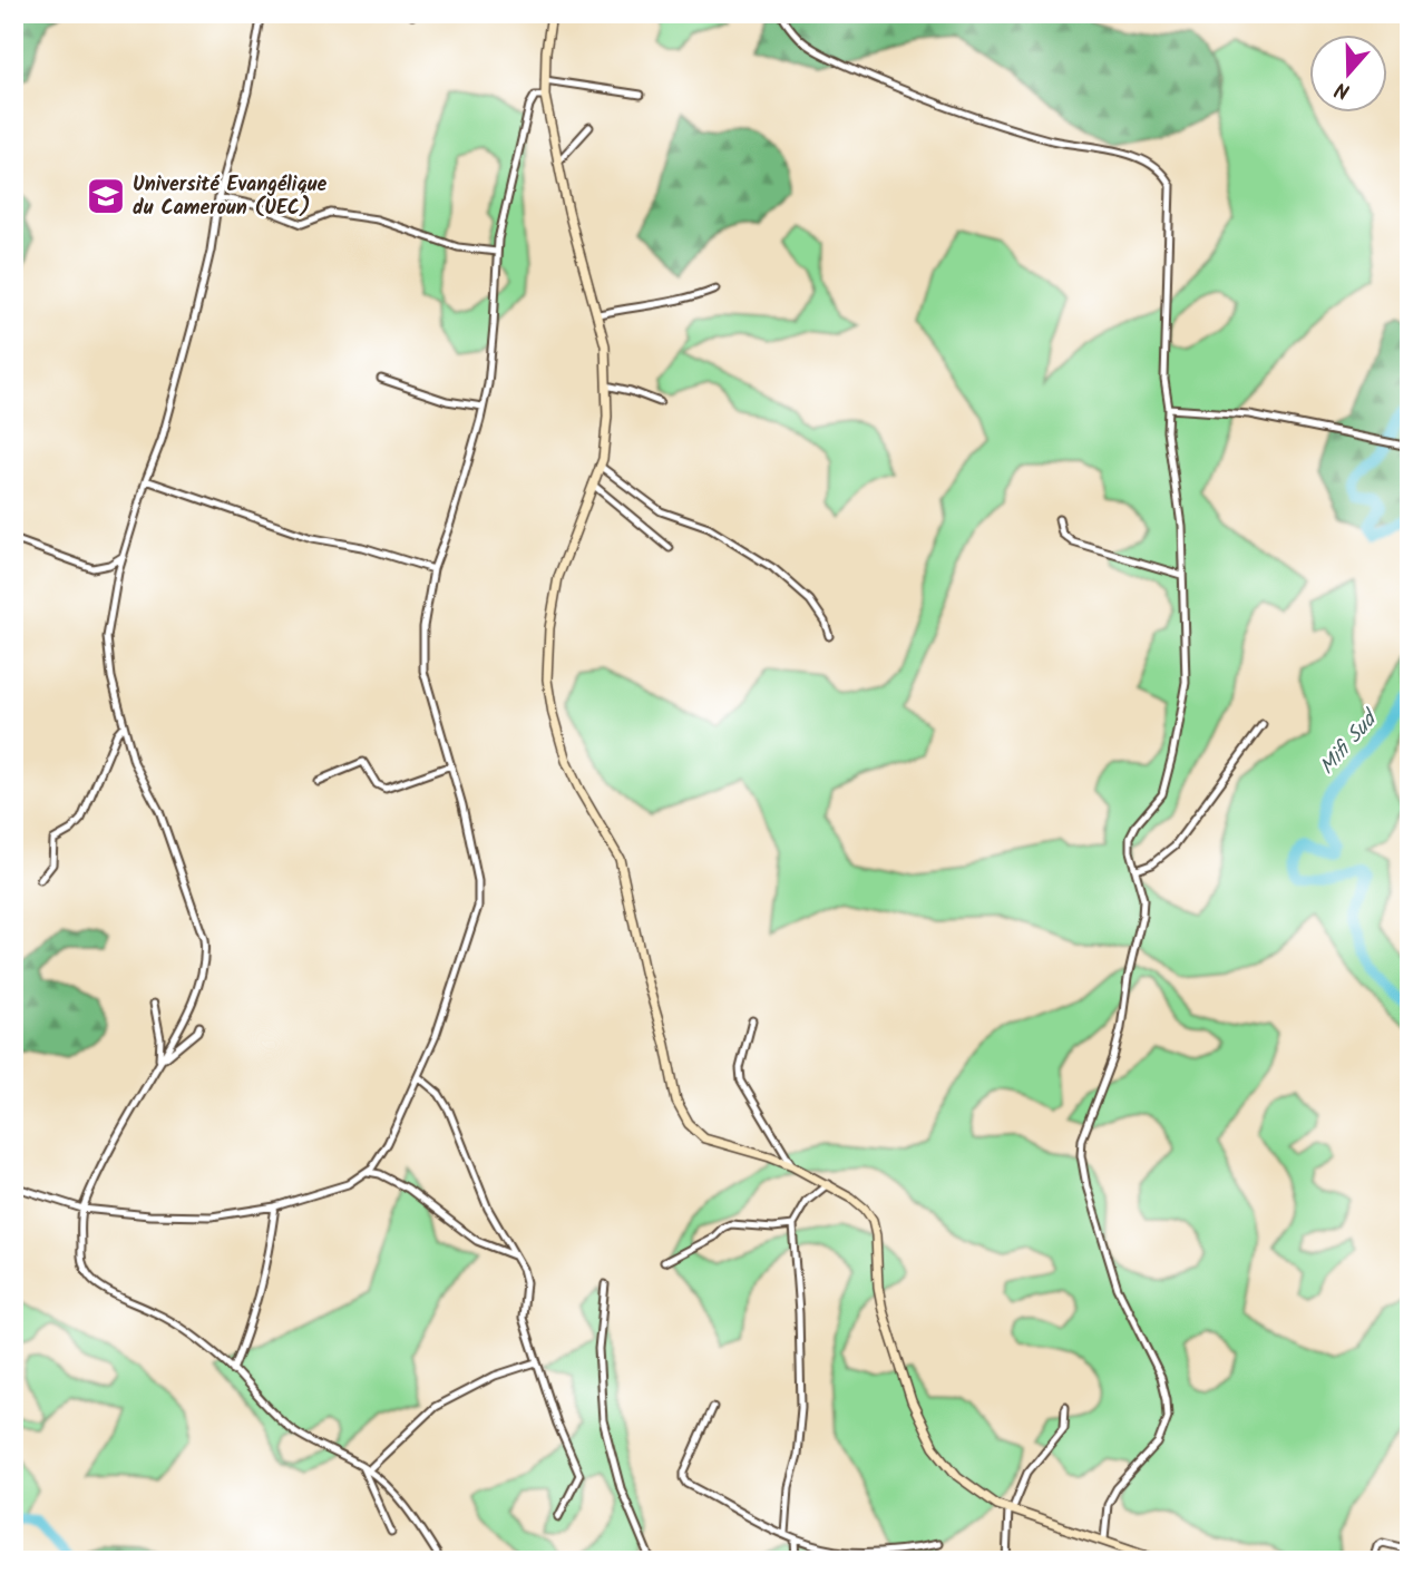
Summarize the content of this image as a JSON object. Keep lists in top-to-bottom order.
{
  "water": ["Mifi Sud"],
  "places": {
    "school or university": ["Université Evangélique du Cameroun (UEC)"]
  },
  "north": "bottom"
}
